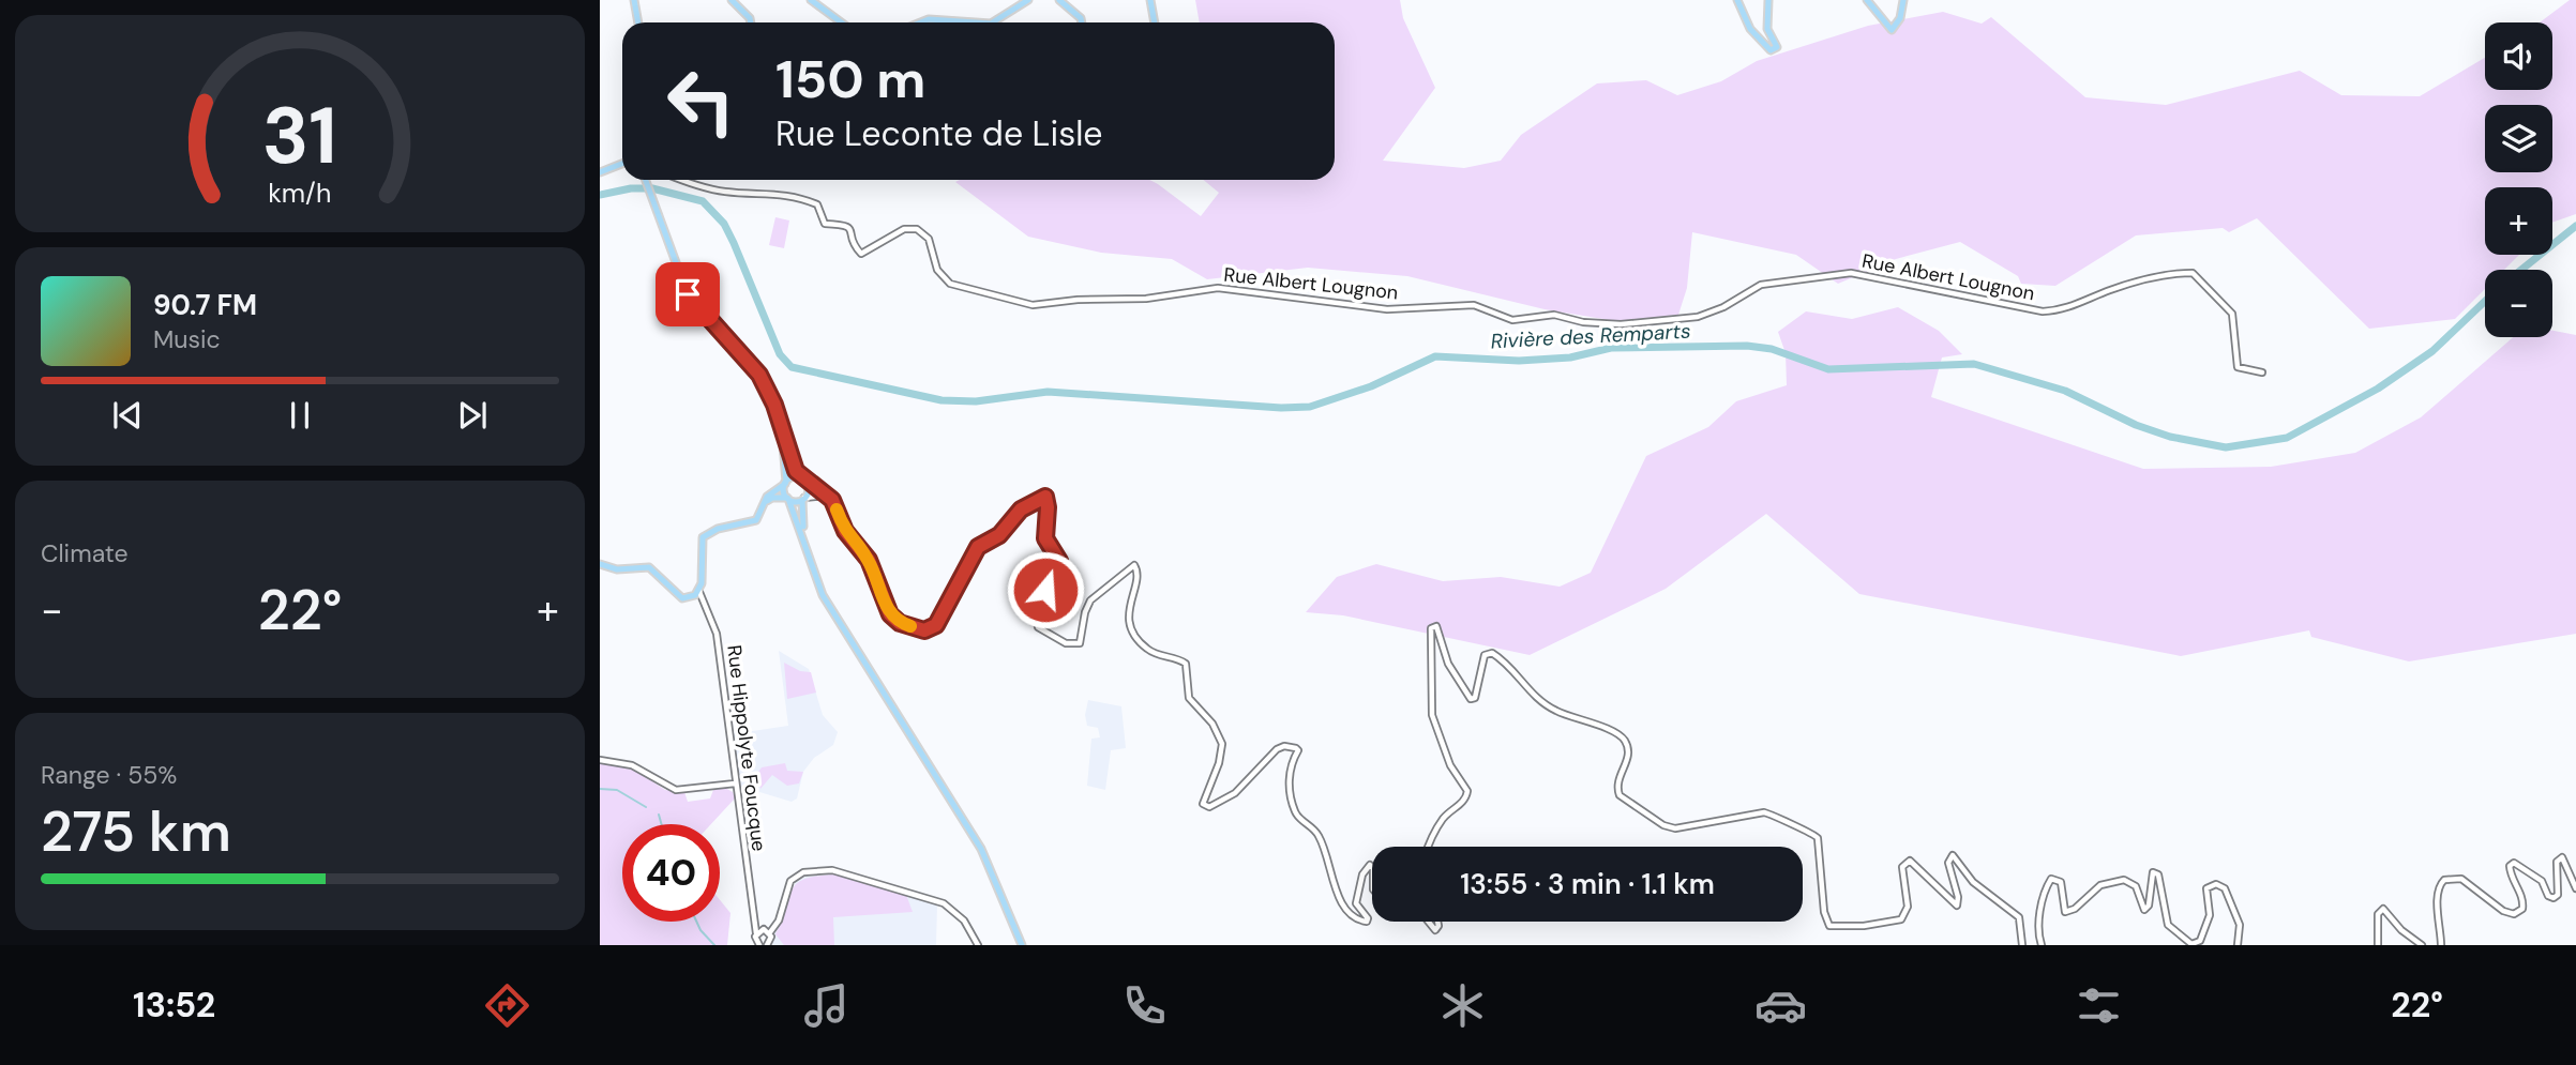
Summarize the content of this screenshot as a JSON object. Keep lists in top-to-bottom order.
{
  "streets": {
    "street": ["Rue Albert Lougnon", "Rue Hippolyte Foucque"]
  },
  "water": ["Rivière des Remparts"],
  "page": {
    "map_buttons": ["+", "−"],
    "turn": ["150 m", "Rue Leconte de Lisle"],
    "song": ["90.7 FM", "Music"],
    "tile": [
      "Climate",
      ["Range · 55%", "275 km"]
    ],
    "heat": ["−", "22°", "+"],
    "limit": "40",
    "trip": "13:55 · 3 min · 1.1 km",
    "tabs": ["13:52", "22°"],
    "gauge": ["31", "km/h"]
  }
}
